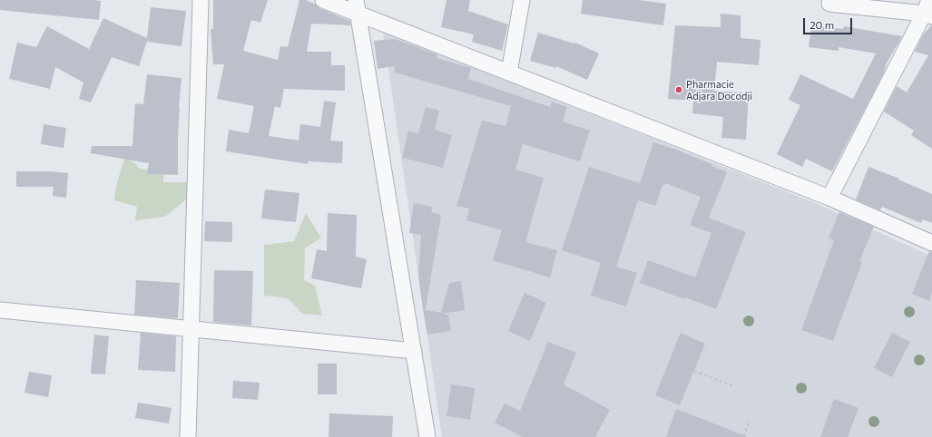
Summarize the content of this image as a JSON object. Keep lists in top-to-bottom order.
{
  "places": ["Pharmacie Adjara Docodji"],
  "scale_bar": "20 m"
}
